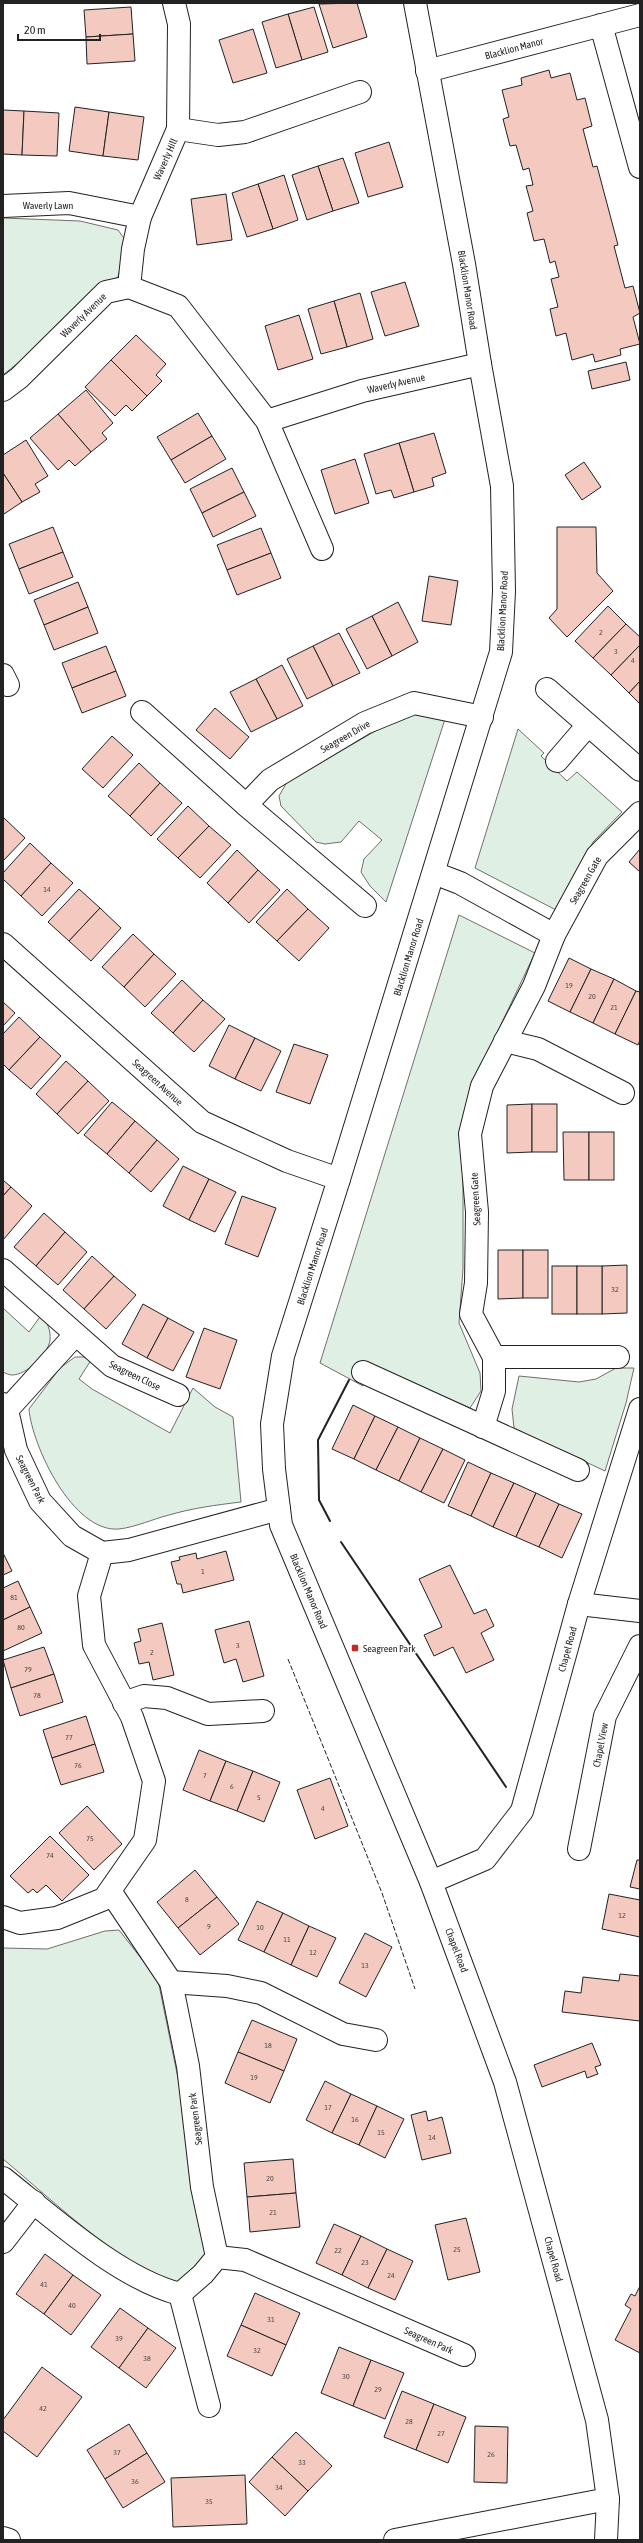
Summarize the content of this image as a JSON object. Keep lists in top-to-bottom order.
{
  "streets": {
    "street": [
      "Blacklion Manor",
      "Waverly Hill",
      "Waverly Lawn",
      "Blacklion Manor Road",
      "Waverly Avenue",
      "Seagreen Drive",
      "Seagreen Gate",
      "Seagreen Avenue",
      "Seagreen Close",
      "Seagreen Park",
      "Chapel Road",
      "Chapel View"
    ]
  },
  "crossings": [
    ["Blacklion Manor", "Blacklion Manor Road"],
    ["Waverly Hill", "Waverly Lawn"],
    ["Waverly Hill", "Waverly Avenue"],
    ["Blacklion Manor Road", "Waverly Avenue"],
    ["Blacklion Manor Road", "Seagreen Drive"],
    ["Blacklion Manor Road", "Seagreen Avenue"],
    ["Blacklion Manor Road", "Chapel Road"]
  ],
  "places": {
    "transit": ["Seagreen Park"]
  },
  "house_numbers": [
    "2",
    "3",
    "4",
    "14",
    "19",
    "20",
    "21",
    "32",
    "1",
    "81",
    "80",
    "3",
    "2",
    "79",
    "78",
    "77",
    "76",
    "7",
    "6",
    "5",
    "4",
    "75",
    "74",
    "8",
    "12",
    "9",
    "10",
    "11",
    "12",
    "13",
    "18",
    "19",
    "17",
    "16",
    "15",
    "14",
    "20",
    "21",
    "25",
    "22",
    "23",
    "24",
    "41",
    "40",
    "31",
    "39",
    "32",
    "38",
    "30",
    "29",
    "42",
    "28",
    "27",
    "37",
    "26",
    "33",
    "36",
    "34",
    "35"
  ],
  "scale_bar": "20 m"
}
